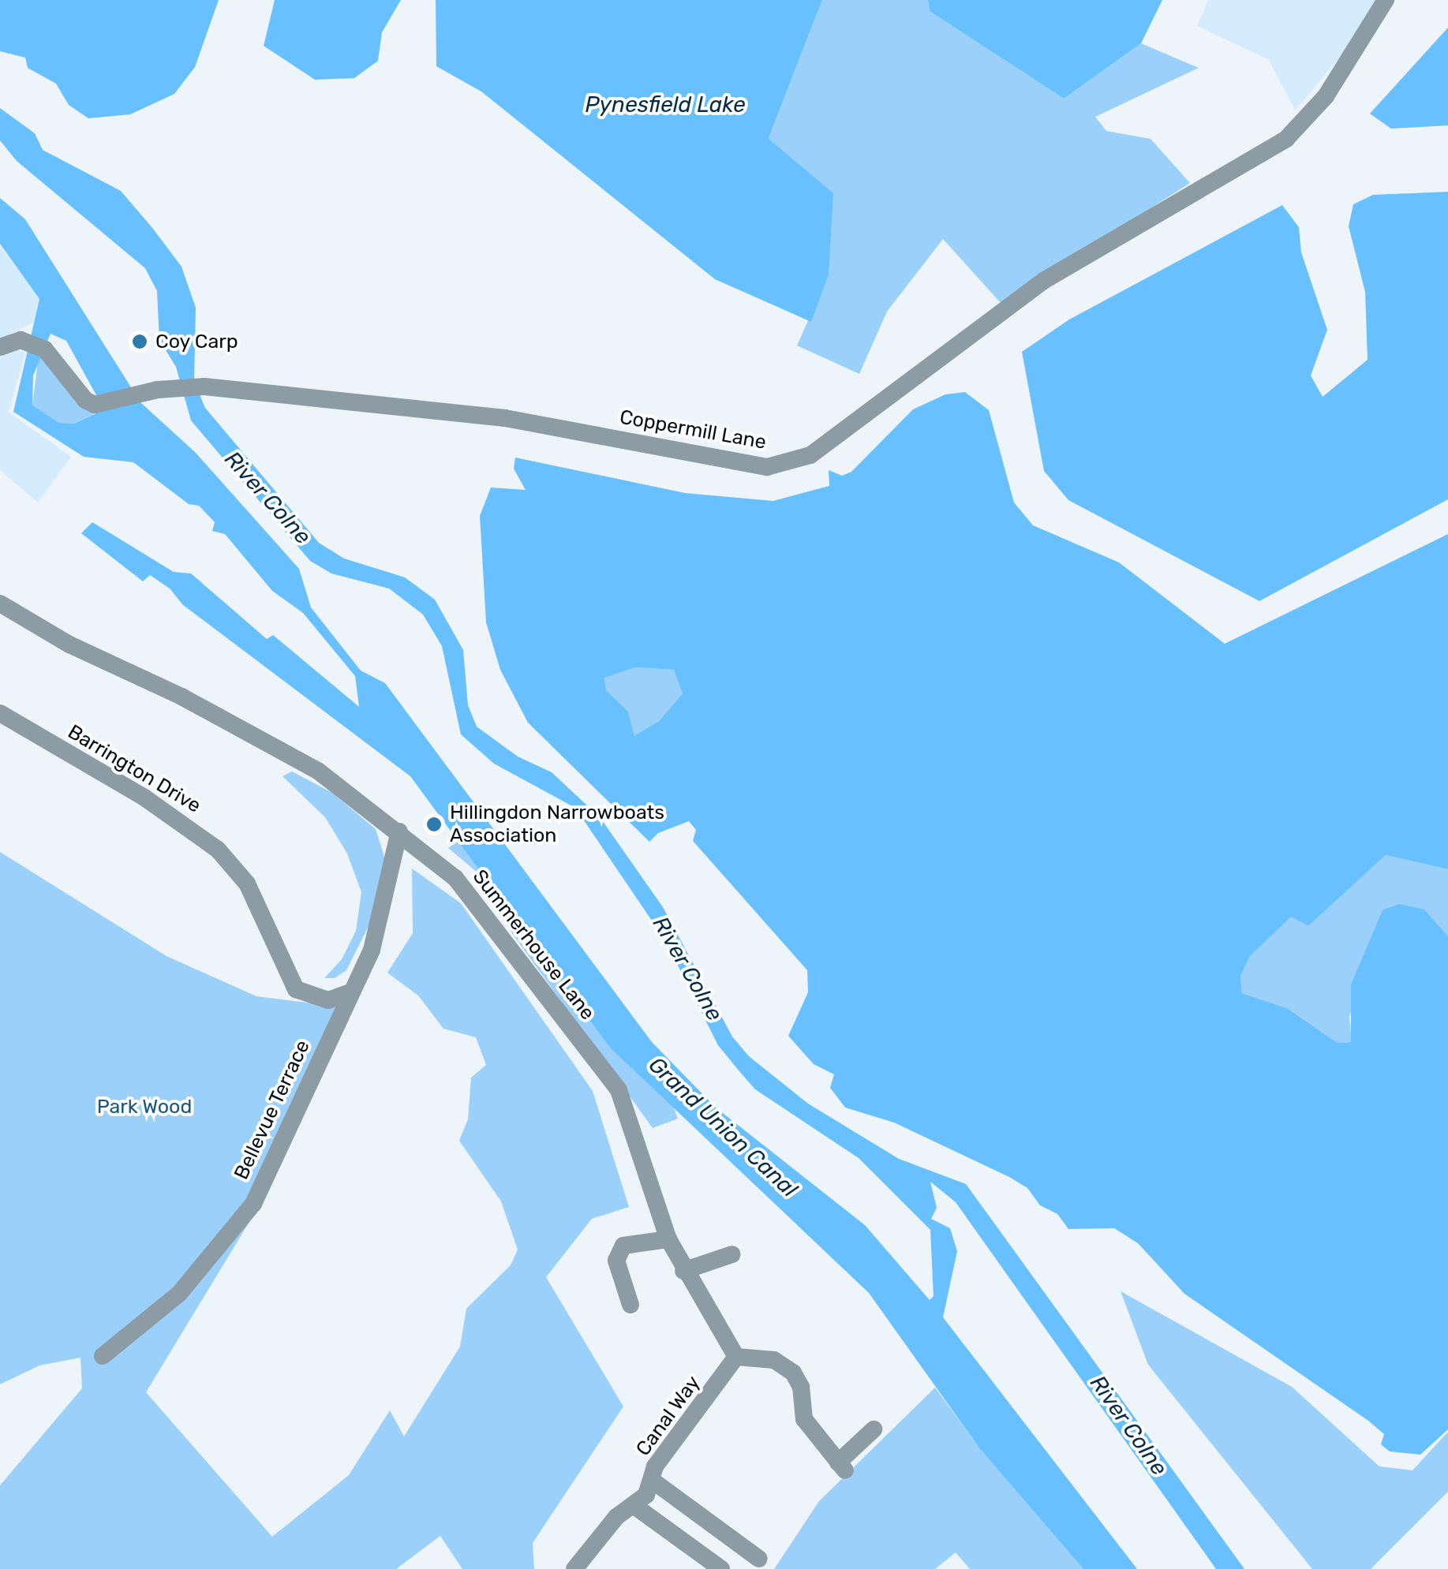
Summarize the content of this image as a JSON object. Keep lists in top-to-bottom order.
{
  "streets": {
    "street": [
      "Coppermill Lane",
      "Barrington Drive",
      "Summerhouse Lane",
      "Bellevue Terrace",
      "Canal Way"
    ]
  },
  "crossings": [
    ["Barrington Drive", "Bellevue Terrace"],
    ["Summerhouse Lane", "Bellevue Terrace"],
    ["Summerhouse Lane", "Canal Way"]
  ],
  "water": ["Pynesfield Lake", "River Colne", "Grand Union Canal"],
  "parks": ["Park Wood"],
  "places": ["Coy Carp", "Hillingdon Narrowboats Association"]
}
